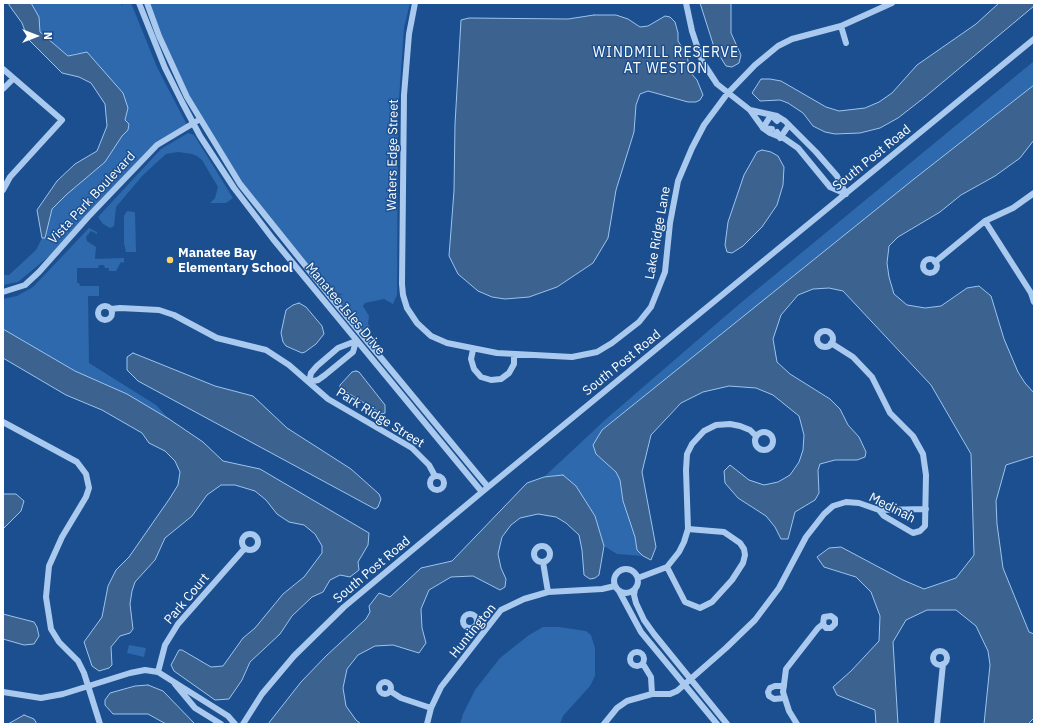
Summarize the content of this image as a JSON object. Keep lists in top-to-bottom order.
{
  "streets": {
    "street": [
      "Waters Edge Street",
      "South Post Road",
      "Vista Park Boulevard",
      "Lake Ridge Lane",
      "Manatee Isles Drive",
      "Park Ridge Street",
      "Medinah",
      "Park Court",
      "Huntington"
    ]
  },
  "crossings": [
    ["Waters Edge Street", "Lake Ridge Lane"],
    ["South Post Road", "Manatee Isles Drive"],
    ["Vista Park Boulevard", "Manatee Isles Drive"],
    ["Manatee Isles Drive", "Park Ridge Street"]
  ],
  "districts": ["WINDMILL RESERVE AT WESTON"],
  "places": ["Manatee Bay Elementary School"],
  "north": "right"
}
